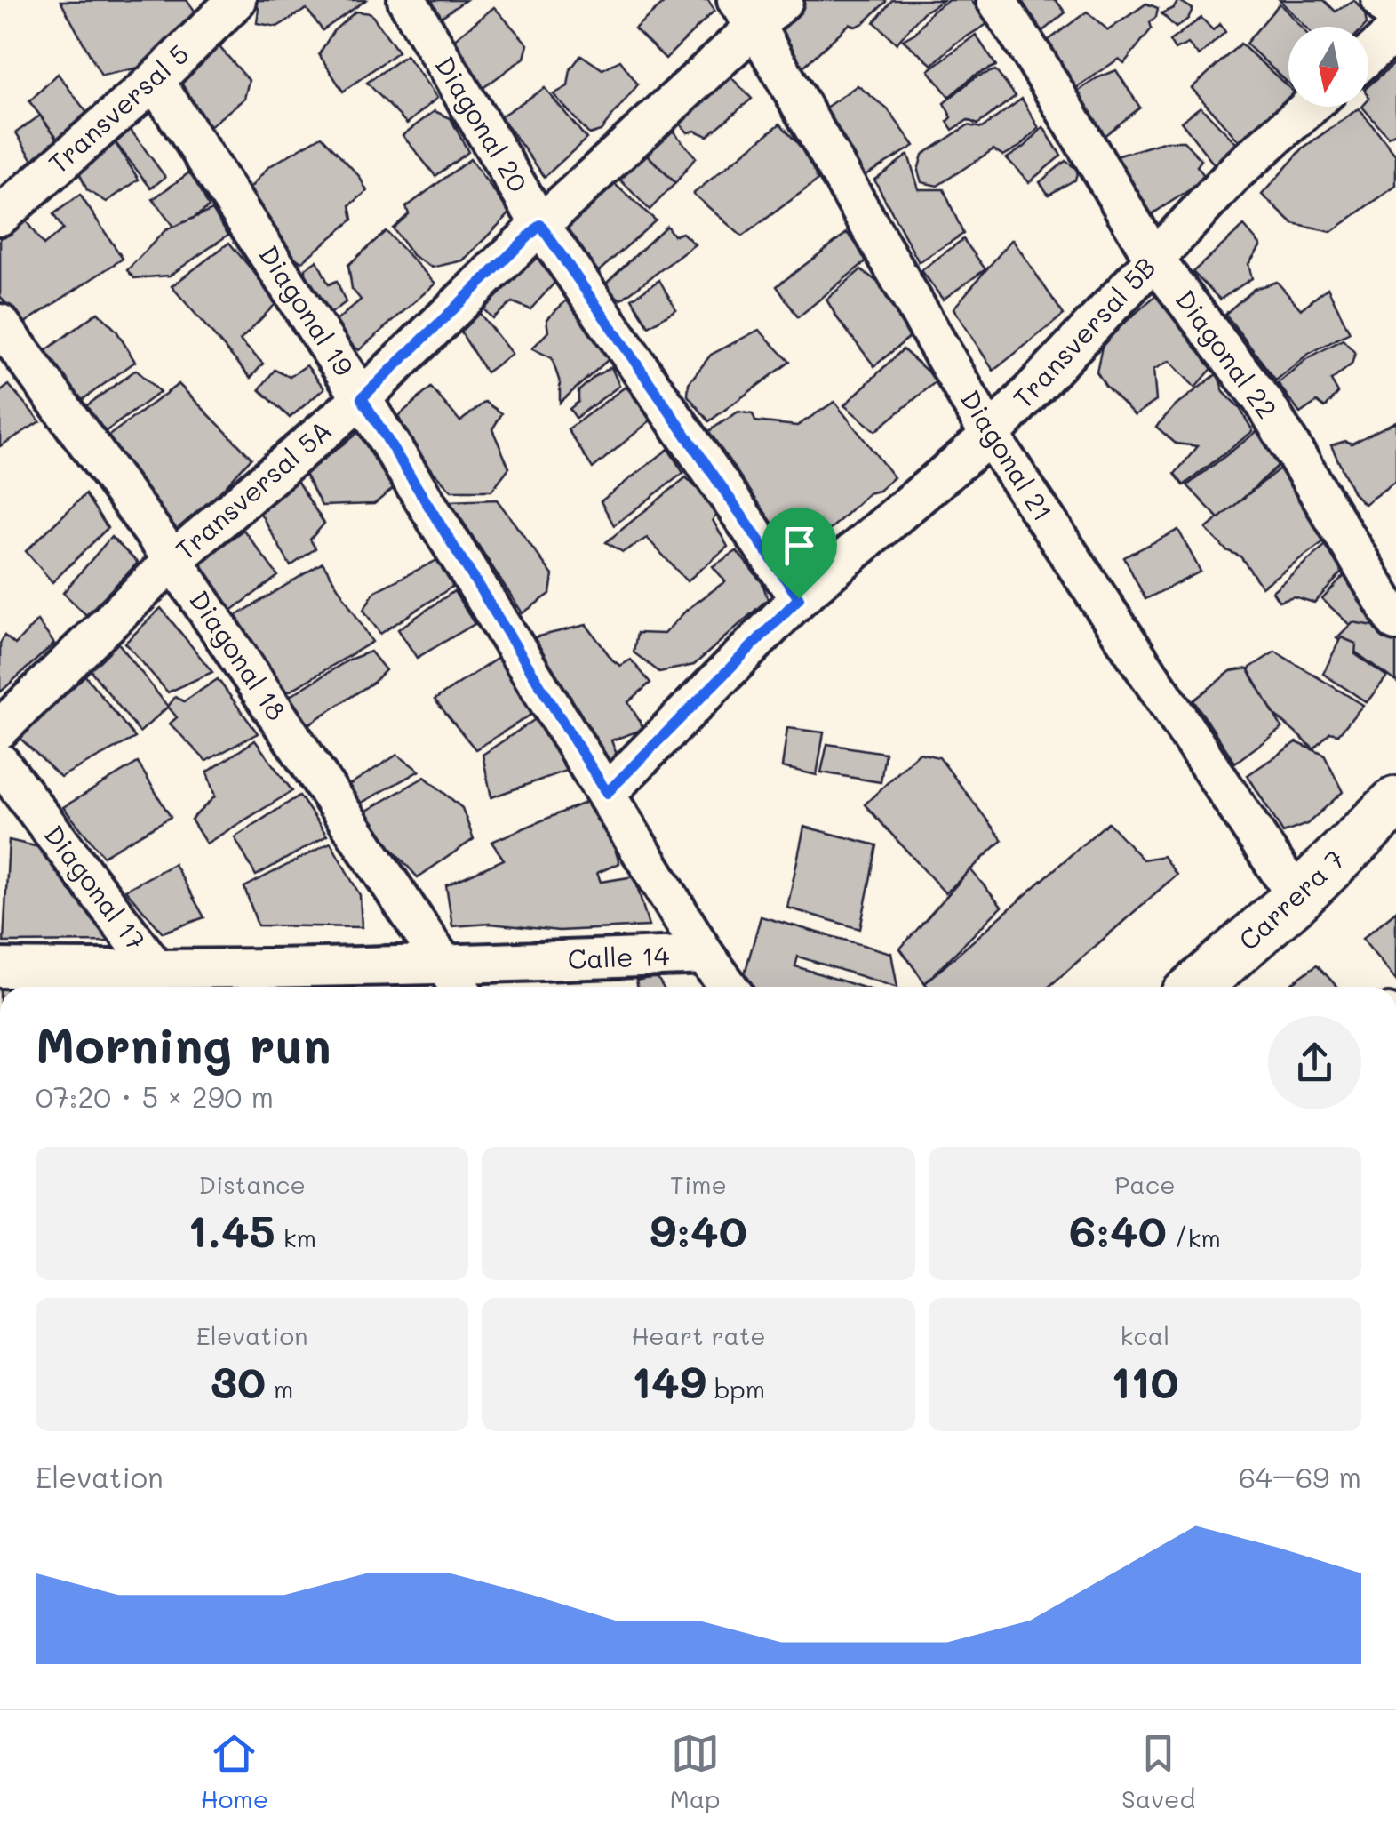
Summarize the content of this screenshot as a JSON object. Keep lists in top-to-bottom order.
{
  "streets": {
    "main road": ["Carrera 7"],
    "street": [
      "Transversal 5",
      "Diagonal 20",
      "Diagonal 19",
      "Transversal 5B",
      "Diagonal 22",
      "Diagonal 21",
      "Transversal 5A",
      "Diagonal 18",
      "Diagonal 17",
      "Calle 14"
    ]
  },
  "crossings": [
    ["Transversal 5", "Diagonal 19"],
    ["Diagonal 20", "Transversal 5B"],
    ["Diagonal 20", "Transversal 5A"],
    ["Diagonal 19", "Transversal 5B"],
    ["Diagonal 19", "Transversal 5A"],
    ["Diagonal 19", "Calle 14"],
    ["Transversal 5B", "Diagonal 22"],
    ["Transversal 5B", "Diagonal 21"],
    ["Diagonal 21", "Transversal 5A"],
    ["Diagonal 21", "Carrera 7"],
    ["Transversal 5A", "Diagonal 18"],
    ["Diagonal 18", "Calle 14"],
    ["Diagonal 17", "Calle 14"]
  ],
  "north": "bottom",
  "page": {
    "heading": ["Morning run", "07:20 · 5 × 290 m"],
    "stats": [
      ["Distance", "1.45 km"],
      ["Time", "9:40"],
      ["Pace", "6:40 /km"],
      ["Elevation", "30 m"],
      ["Heart rate", "149 bpm"],
      ["kcal", "110"]
    ],
    "chart": ["Elevation", "64–69 m"],
    "tabs": ["Home", "Map", "Saved"]
  }
}
